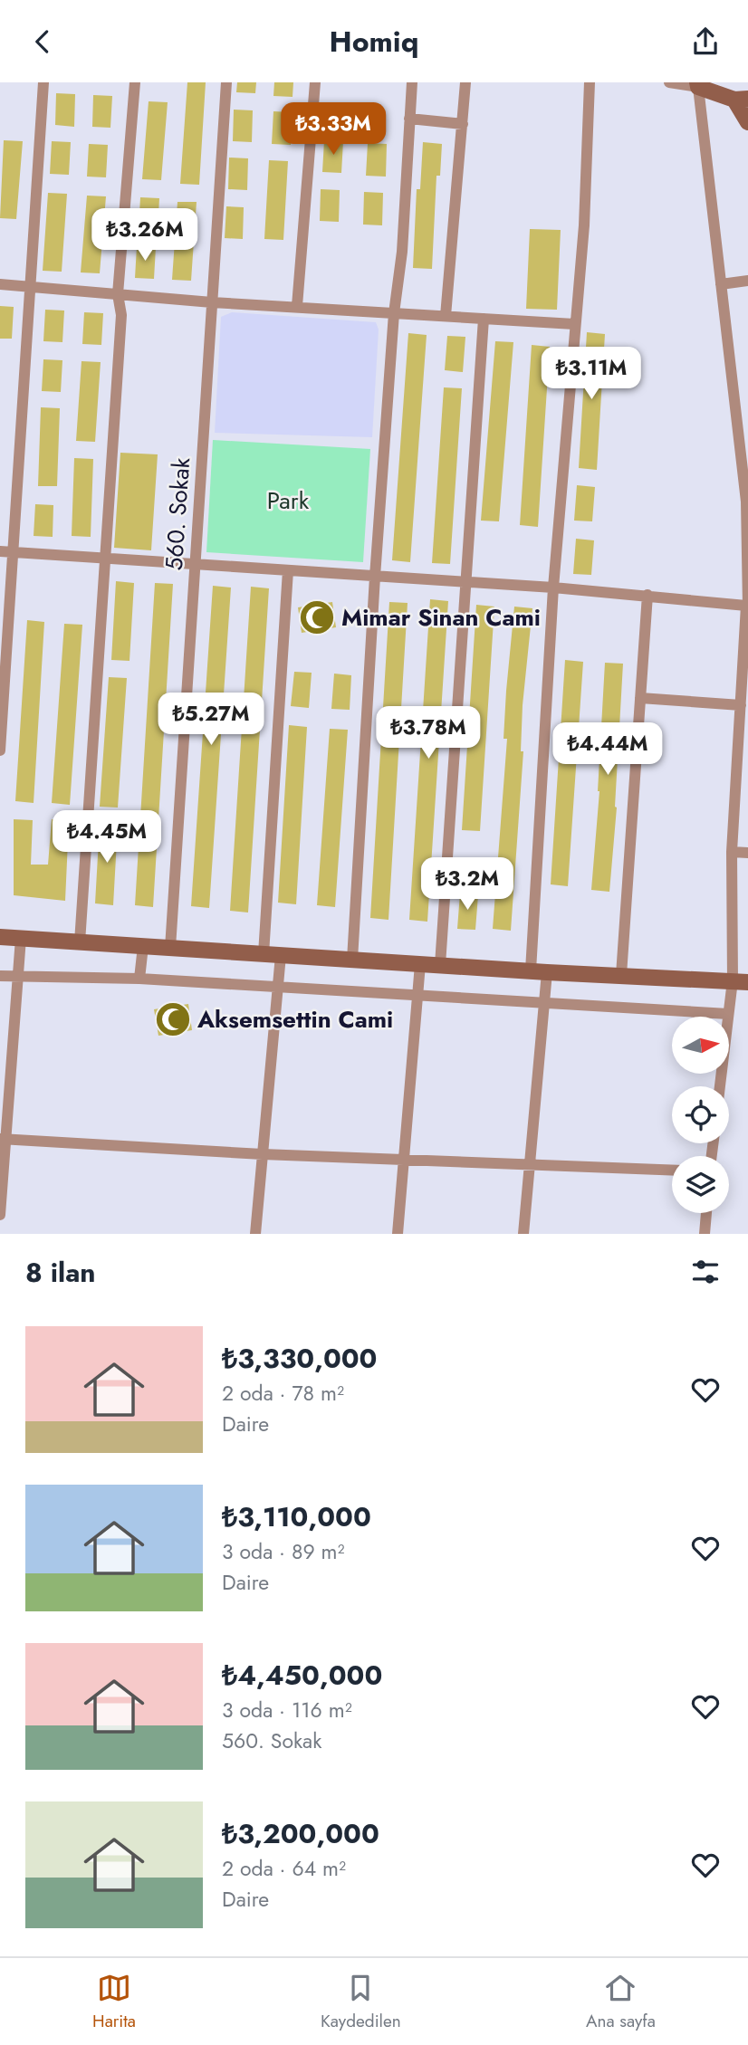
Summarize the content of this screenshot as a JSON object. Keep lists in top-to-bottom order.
{
  "streets": {
    "street": ["560. Sokak"]
  },
  "parks": ["Park"],
  "places": {
    "mosque": ["Mimar Sinan Cami", "Aksemsettin Cami"]
  },
  "north": "right",
  "page": {
    "header": "Homiq",
    "price": [
      "₺3.33M",
      "₺3.26M",
      "₺3.11M",
      "₺5.27M",
      "₺3.78M",
      "₺4.44M",
      "₺4.45M",
      "₺3.2M"
    ],
    "heading": "8 ilan",
    "list": [
      {
        "name": "₺3,330,000",
        "note": "2 oda · 78 m² · Daire"
      },
      {
        "name": "₺3,110,000",
        "note": "3 oda · 89 m² · Daire"
      },
      {
        "name": "₺4,450,000",
        "note": "3 oda · 116 m² · 560. Sokak"
      },
      {
        "name": "₺3,200,000",
        "note": "2 oda · 64 m² · Daire"
      }
    ],
    "tabs": ["Harita", "Kaydedilen", "Ana sayfa"]
  }
}
